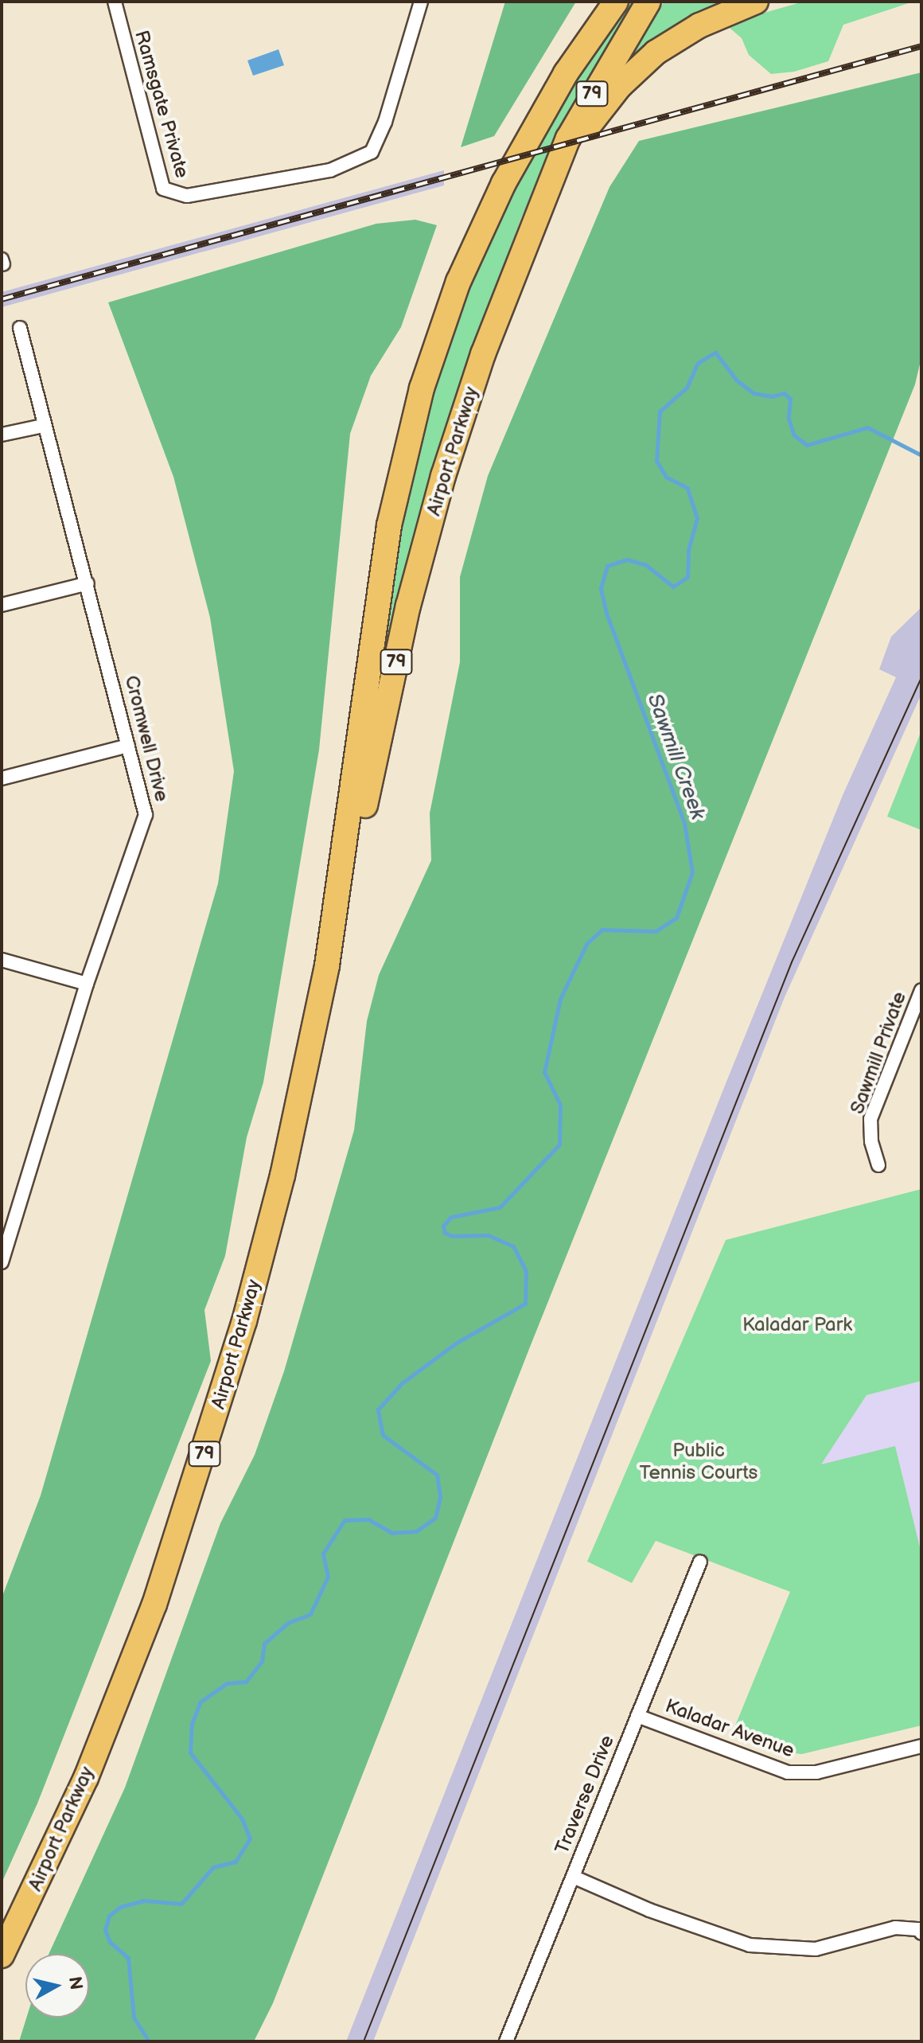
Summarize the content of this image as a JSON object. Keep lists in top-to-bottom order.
{
  "streets": {
    "highway": ["79", "Airport Parkway"],
    "street": [
      "Ramsgate Private",
      "Cromwell Drive",
      "Sawmill Private",
      "Kaladar Avenue",
      "Traverse Drive"
    ]
  },
  "crossings": [
    ["Kaladar Avenue", "Traverse Drive"]
  ],
  "water": ["Sawmill Creek"],
  "parks": ["Kaladar Park", "Public Tennis Courts"],
  "north": "right"
}
